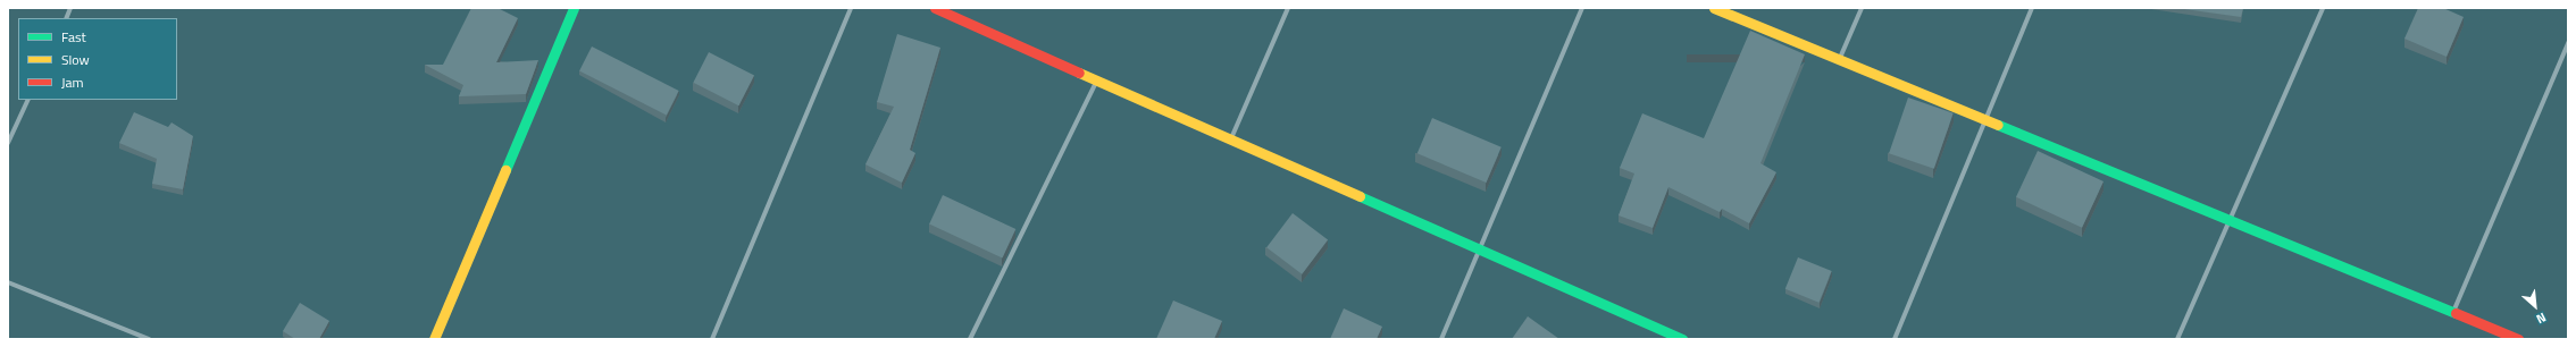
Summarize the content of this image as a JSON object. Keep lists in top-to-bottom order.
{
  "legend": ["Fast", "Slow", "Jam"],
  "north": "bottom right"
}
